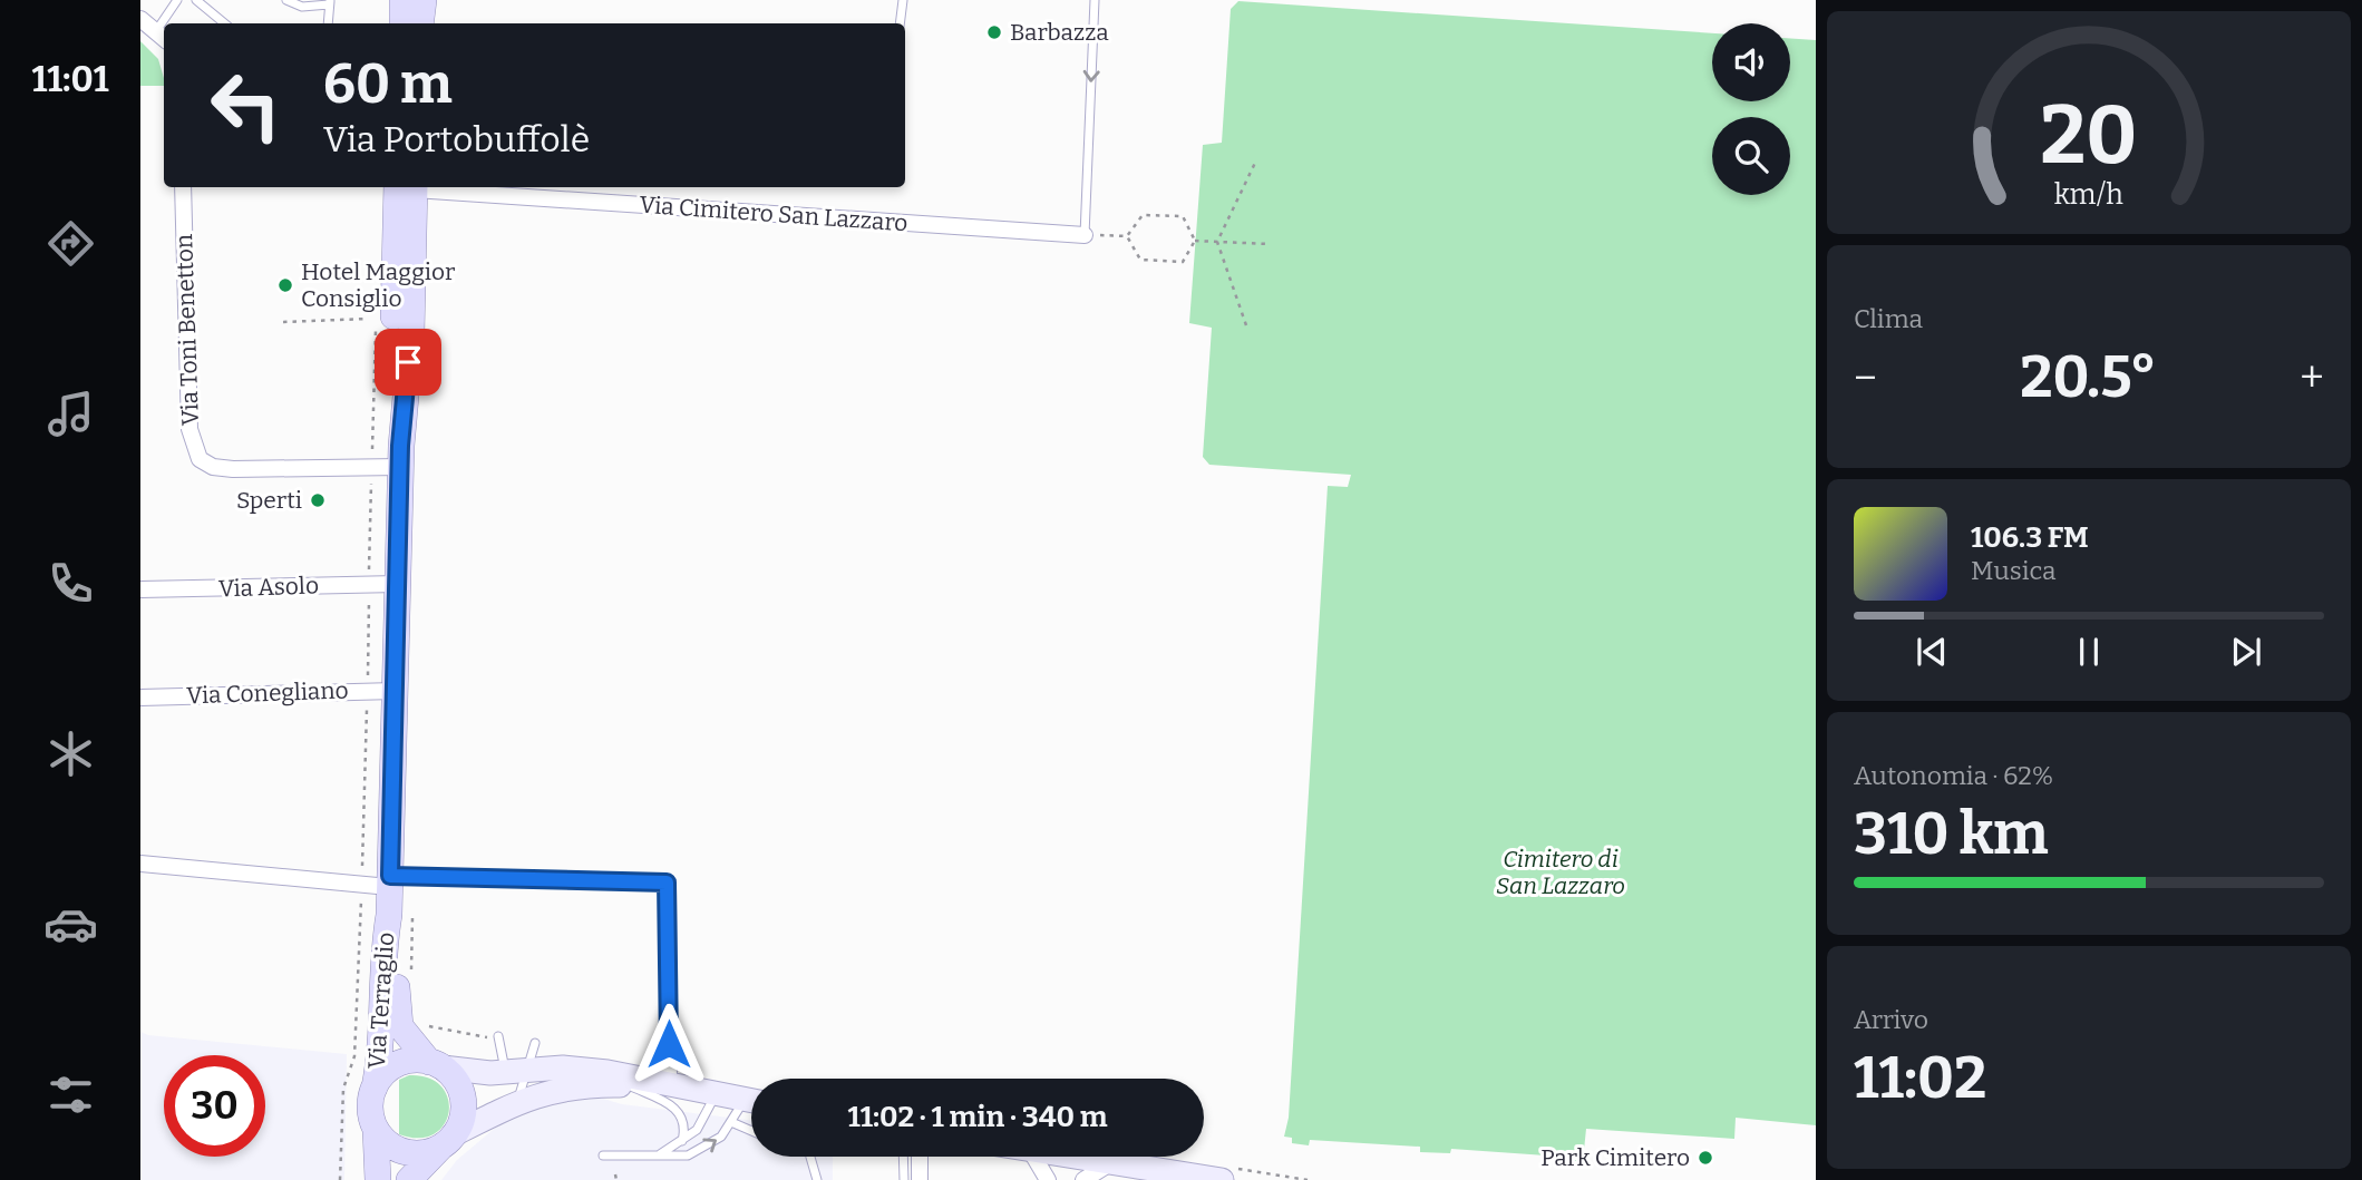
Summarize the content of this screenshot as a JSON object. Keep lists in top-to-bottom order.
{
  "streets": {
    "main road": ["Via Terraglio"],
    "street": [
      "Via Cimitero San Lazzaro",
      "Via Toni Benetton",
      "Via Asolo",
      "Via Conegliano"
    ]
  },
  "crossings": [
    ["Via Toni Benetton", "Via Terraglio"],
    ["Via Asolo", "Via Terraglio"],
    ["Via Conegliano", "Via Terraglio"]
  ],
  "parks": ["Cimitero di San Lazzaro"],
  "places": [
    "Barbazza",
    "Hotel Maggior Consiglio",
    "Sperti",
    "Park Cimitero"
  ],
  "page": {
    "tabs": "11:01",
    "turn": ["60 m", "Via Portobuffolè"],
    "tile": [
      "Clima",
      ["Autonomia · 62%", "310 km"],
      ["Arrivo", "11:02"]
    ],
    "heat": ["−", "20.5°", "+"],
    "song": ["106.3 FM", "Musica"],
    "limit": "30",
    "trip": "11:02 · 1 min · 340 m",
    "gauge": ["20", "km/h"]
  }
}
